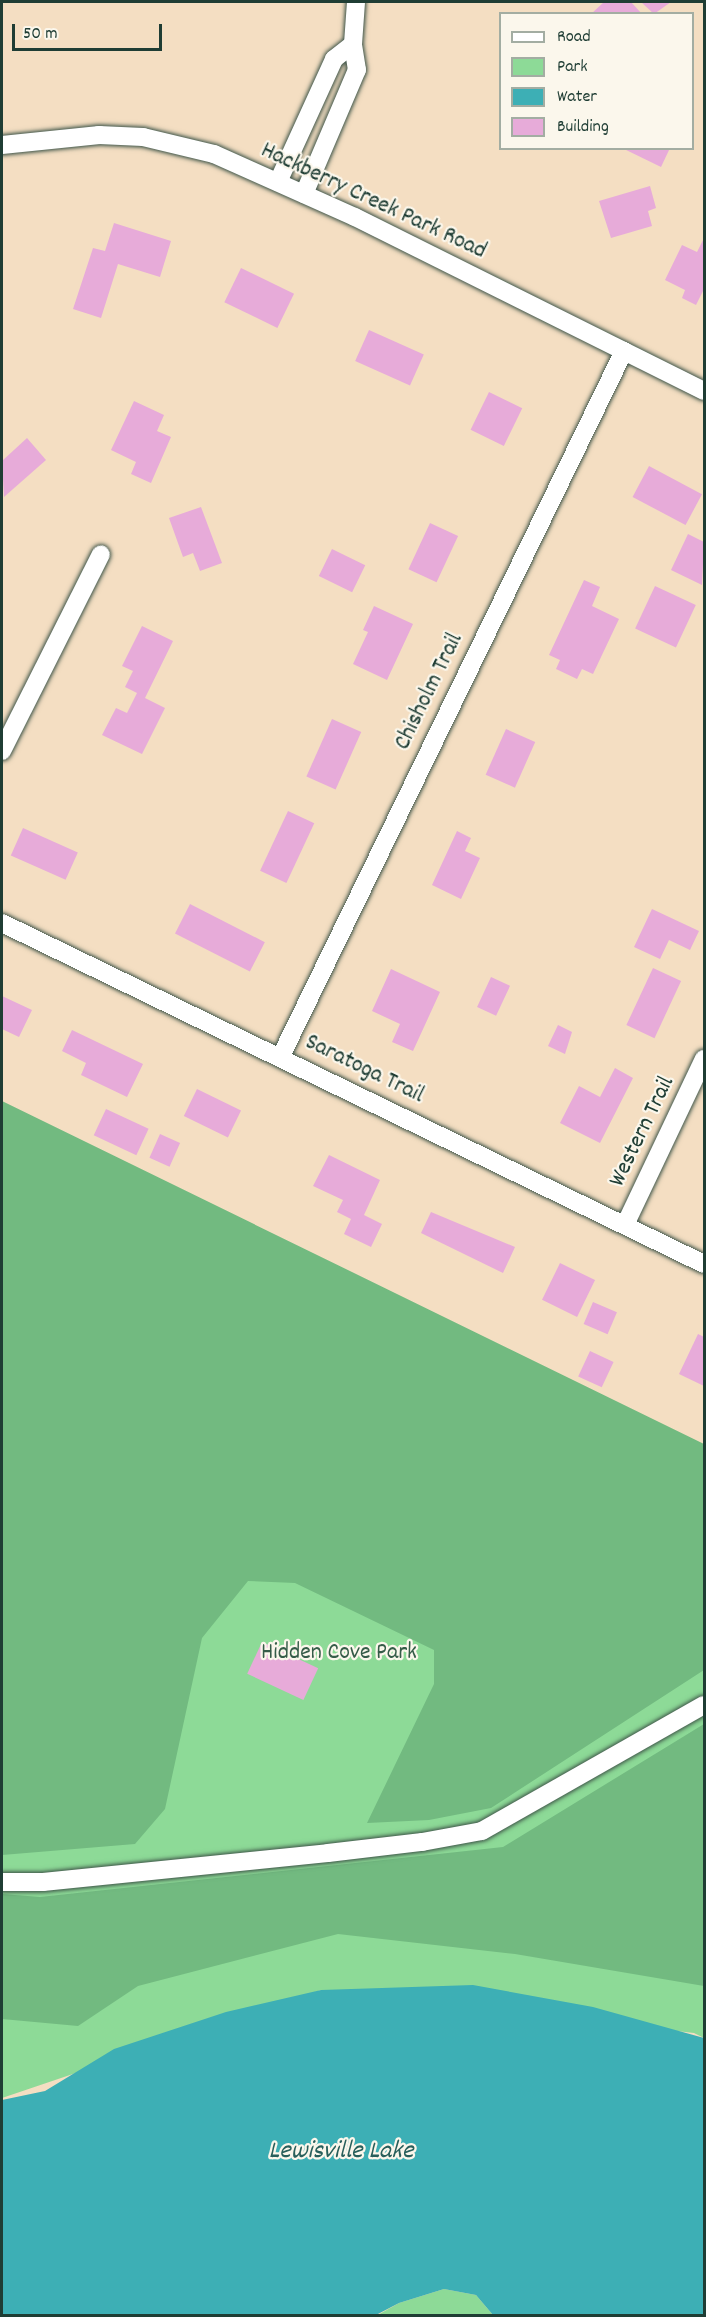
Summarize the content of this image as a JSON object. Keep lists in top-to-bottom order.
{
  "streets": {
    "street": [
      "Hackberry Creek Park Road",
      "Chisholm Trail",
      "Saratoga Trail",
      "Western Trail"
    ]
  },
  "crossings": [
    ["Hackberry Creek Park Road", "Chisholm Trail"],
    ["Chisholm Trail", "Saratoga Trail"],
    ["Saratoga Trail", "Western Trail"]
  ],
  "water": ["Lewisville Lake"],
  "parks": ["Hidden Cove Park"],
  "legend": [
    "Road",
    "Park",
    "Water",
    "Building"
  ],
  "scale_bar": "50 m"
}
